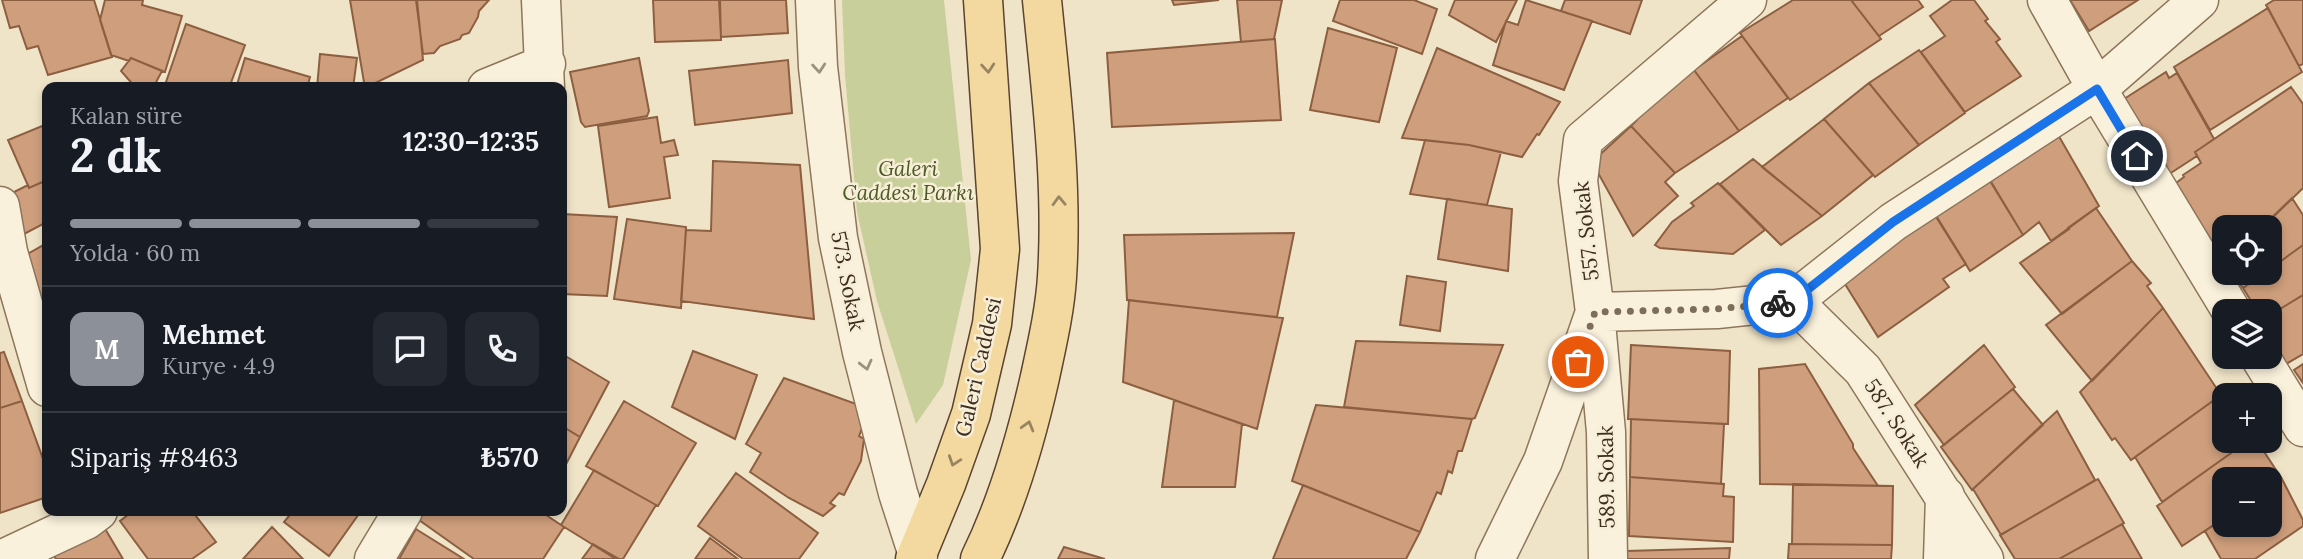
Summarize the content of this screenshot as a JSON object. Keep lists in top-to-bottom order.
{
  "streets": {
    "main road": ["Galeri Caddesi"],
    "street": [
      "557. Sokak",
      "573. Sokak",
      "587. Sokak",
      "589. Sokak"
    ]
  },
  "crossings": [
    ["557. Sokak", "589. Sokak"],
    ["573. Sokak", "Galeri Caddesi"]
  ],
  "one_way": ["573. Sokak"],
  "parks": ["Galeri Caddesi Parkı"],
  "page": {
    "heading": ["2 dk", "Kalan süre", "12:30–12:35"],
    "panel": [
      "Mehmet",
      "Kurye · 4.9",
      "Sipariş #8463",
      "₺570"
    ],
    "bar": "Yolda · 60 m",
    "map_buttons": ["+", "−"],
    "round": "M"
  }
}
